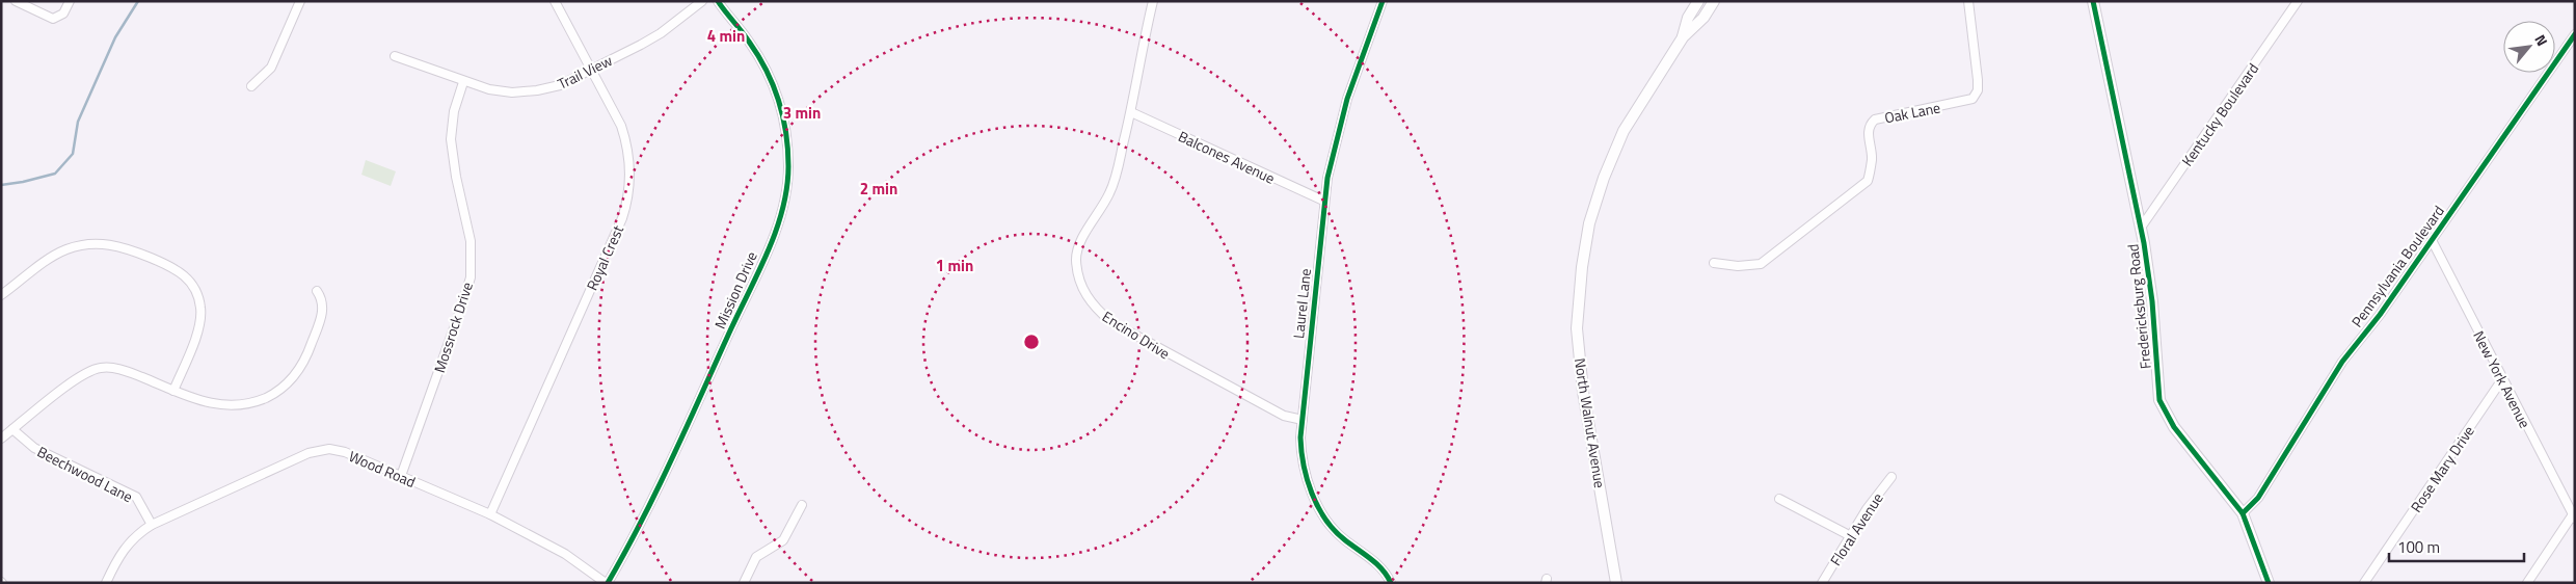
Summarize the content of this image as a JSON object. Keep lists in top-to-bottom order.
{
  "streets": {
    "main road": ["Fredericksburg Road", "North Walnut Avenue"],
    "street": [
      "Trail View",
      "Oak Lane",
      "Kentucky Boulevard",
      "Balcones Avenue",
      "Royal Crest",
      "Pennsylvania Boulevard",
      "Mission Drive",
      "Laurel Lane",
      "Mossrock Drive",
      "Encino Drive",
      "New York Avenue",
      "Wood Road",
      "Rose Mary Drive",
      "Beechwood Lane",
      "Floral Avenue"
    ]
  },
  "crossings": [
    ["Trail View", "Royal Crest"],
    ["Trail View", "Mossrock Drive"],
    ["Kentucky Boulevard", "Fredericksburg Road"],
    ["Balcones Avenue", "Laurel Lane"],
    ["Balcones Avenue", "Encino Drive"],
    ["Royal Crest", "Wood Road"],
    ["Pennsylvania Boulevard", "Fredericksburg Road"],
    ["Pennsylvania Boulevard", "New York Avenue"],
    ["Mission Drive", "Wood Road"],
    ["Laurel Lane", "Encino Drive"],
    ["Mossrock Drive", "Wood Road"],
    ["New York Avenue", "Rose Mary Drive"],
    ["Wood Road", "Beechwood Lane"]
  ],
  "scale_bar": "100 m",
  "north": "top right",
  "rings": [
    "4 min",
    "3 min",
    "2 min",
    "1 min"
  ]
}
